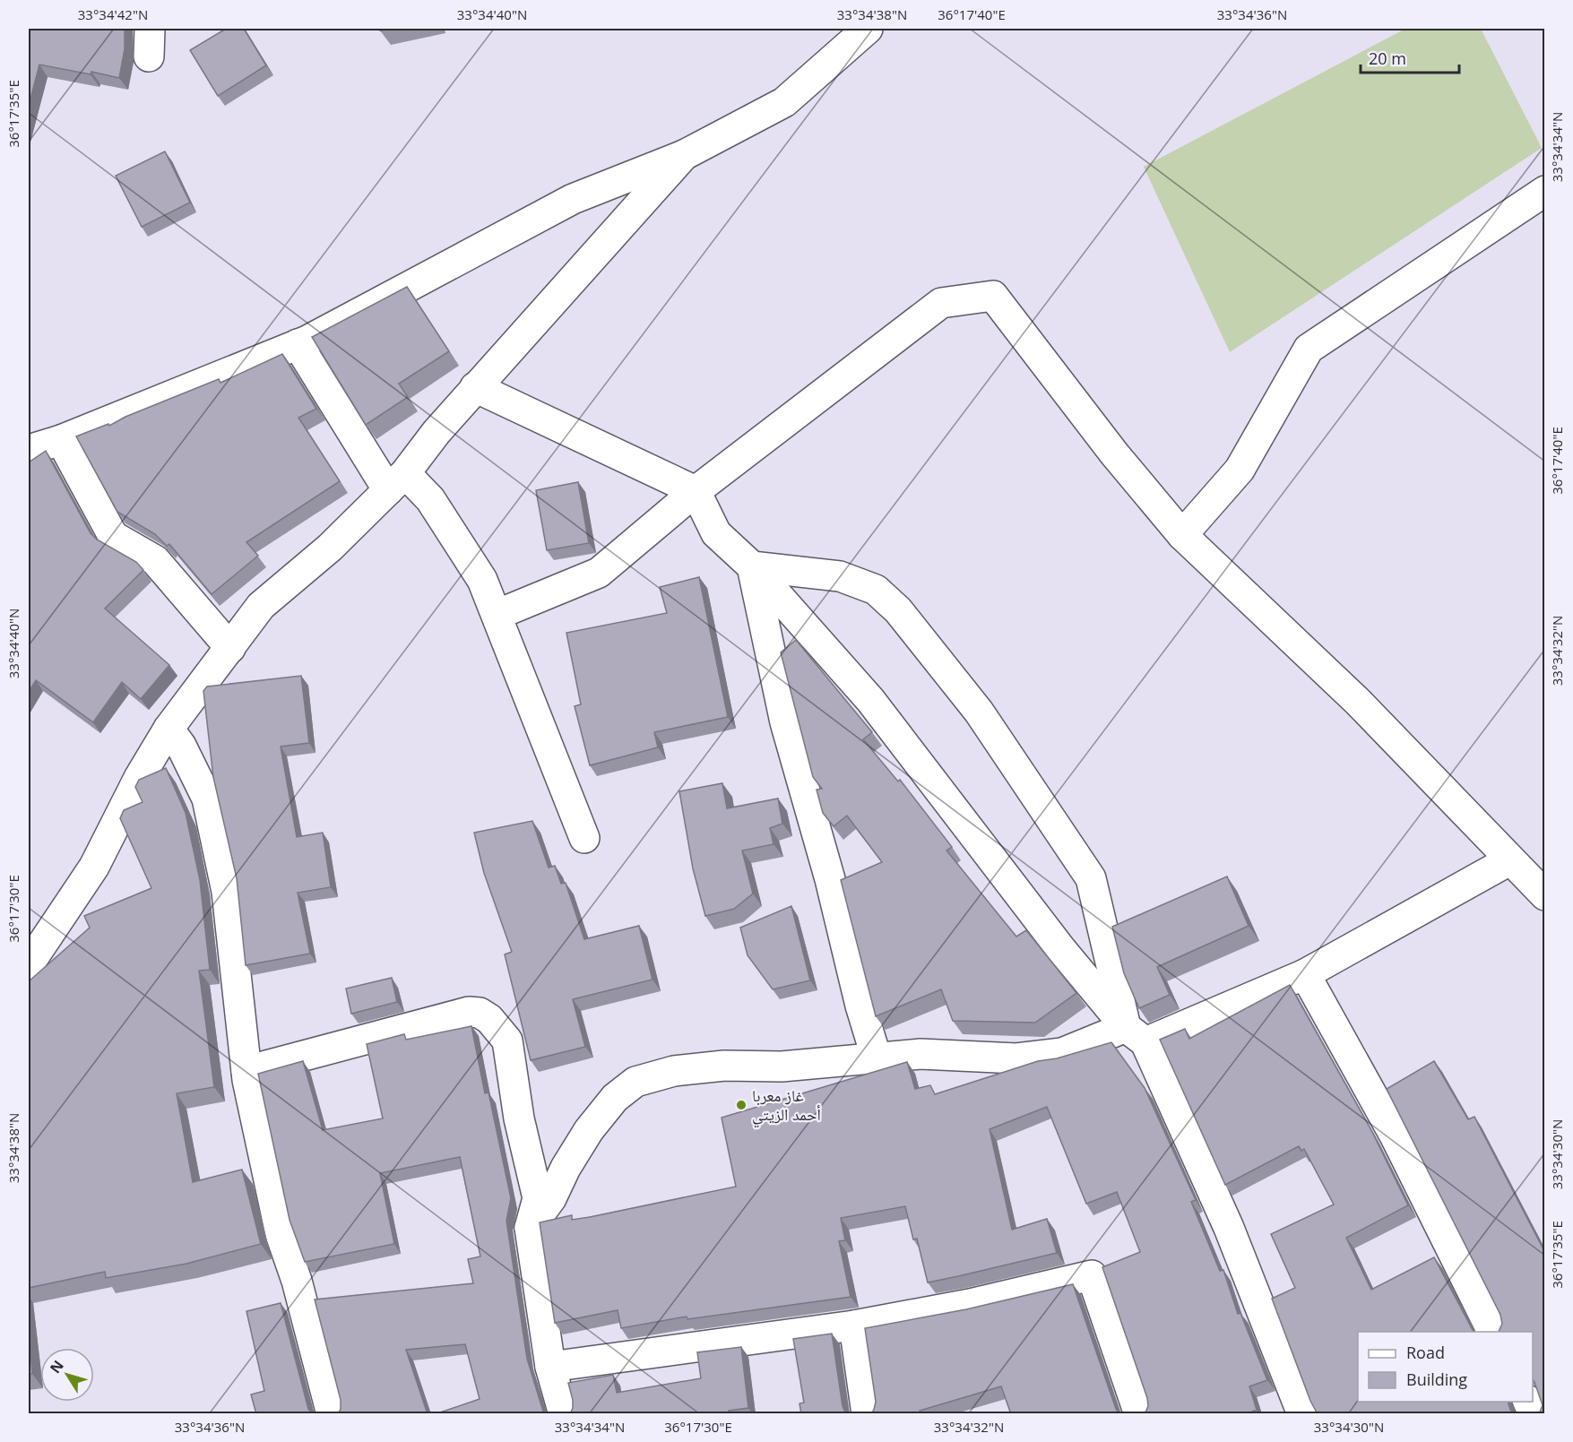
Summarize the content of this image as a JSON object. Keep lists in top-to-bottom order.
{
  "places": ["غاز معربا أحمد الزيتي"],
  "legend": ["Road", "Building"],
  "scale_bar": "20 m",
  "north": "top left",
  "coordinates": [
    "33°34'42\"N",
    "33°34'40\"N",
    "33°34'38\"N",
    "36°17'40\"E",
    "33°34'36\"N",
    "36°17'35\"E",
    "33°34'34\"N",
    "33°34'32\"N",
    "36°17'30\"E",
    "33°34'30\"N"
  ]
}
